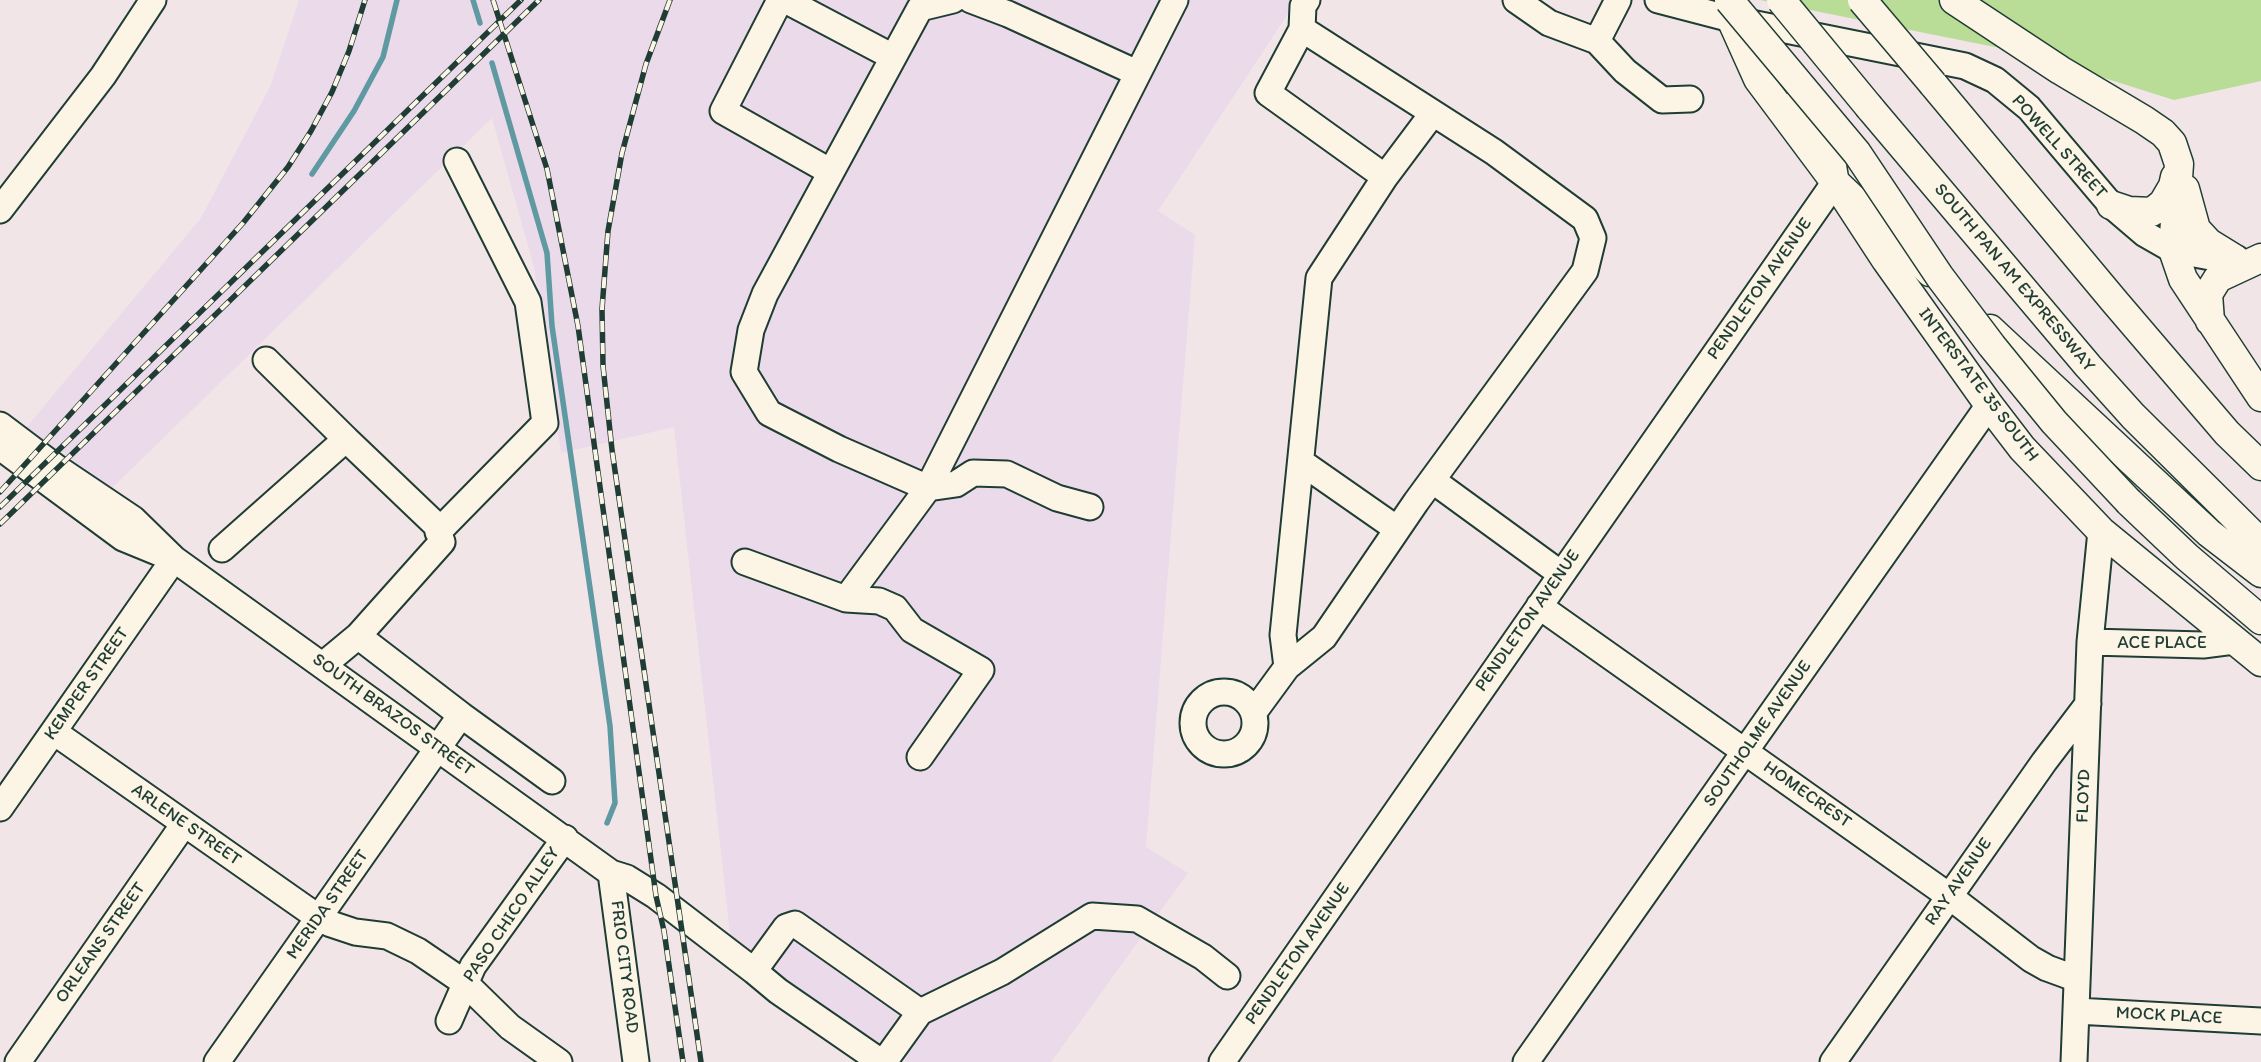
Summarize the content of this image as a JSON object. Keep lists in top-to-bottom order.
{
  "streets": {
    "main road": ["SOUTH PAN AM EXPRESSWAY", "INTERSTATE 35 SOUTH"],
    "street": [
      "POWELL STREET",
      "PENDLETON AVENUE",
      "ACE PLACE",
      "KEMPER STREET",
      "SOUTH BRAZOS STREET",
      "SOUTHOLME AVENUE",
      "HOMECREST",
      "FLOYD",
      "ARLENE STREET",
      "RAY AVENUE",
      "MERIDA STREET",
      "PASO CHICO ALLEY",
      "ORLEANS STREET",
      "FRIO CITY ROAD",
      "MOCK PLACE"
    ]
  },
  "crossings": [
    ["POWELL STREET", "INTERSTATE 35 SOUTH"],
    ["PENDLETON AVENUE", "INTERSTATE 35 SOUTH"],
    ["PENDLETON AVENUE", "HOMECREST"],
    ["INTERSTATE 35 SOUTH", "ACE PLACE"],
    ["INTERSTATE 35 SOUTH", "SOUTHOLME AVENUE"],
    ["INTERSTATE 35 SOUTH", "FLOYD"],
    ["ACE PLACE", "FLOYD"],
    ["KEMPER STREET", "SOUTH BRAZOS STREET"],
    ["KEMPER STREET", "ARLENE STREET"],
    ["SOUTH BRAZOS STREET", "MERIDA STREET"],
    ["SOUTH BRAZOS STREET", "PASO CHICO ALLEY"],
    ["SOUTH BRAZOS STREET", "FRIO CITY ROAD"],
    ["SOUTHOLME AVENUE", "HOMECREST"],
    ["HOMECREST", "FLOYD"],
    ["HOMECREST", "RAY AVENUE"],
    ["FLOYD", "RAY AVENUE"],
    ["FLOYD", "MOCK PLACE"],
    ["ARLENE STREET", "MERIDA STREET"],
    ["ARLENE STREET", "PASO CHICO ALLEY"],
    ["ARLENE STREET", "ORLEANS STREET"]
  ]
}
